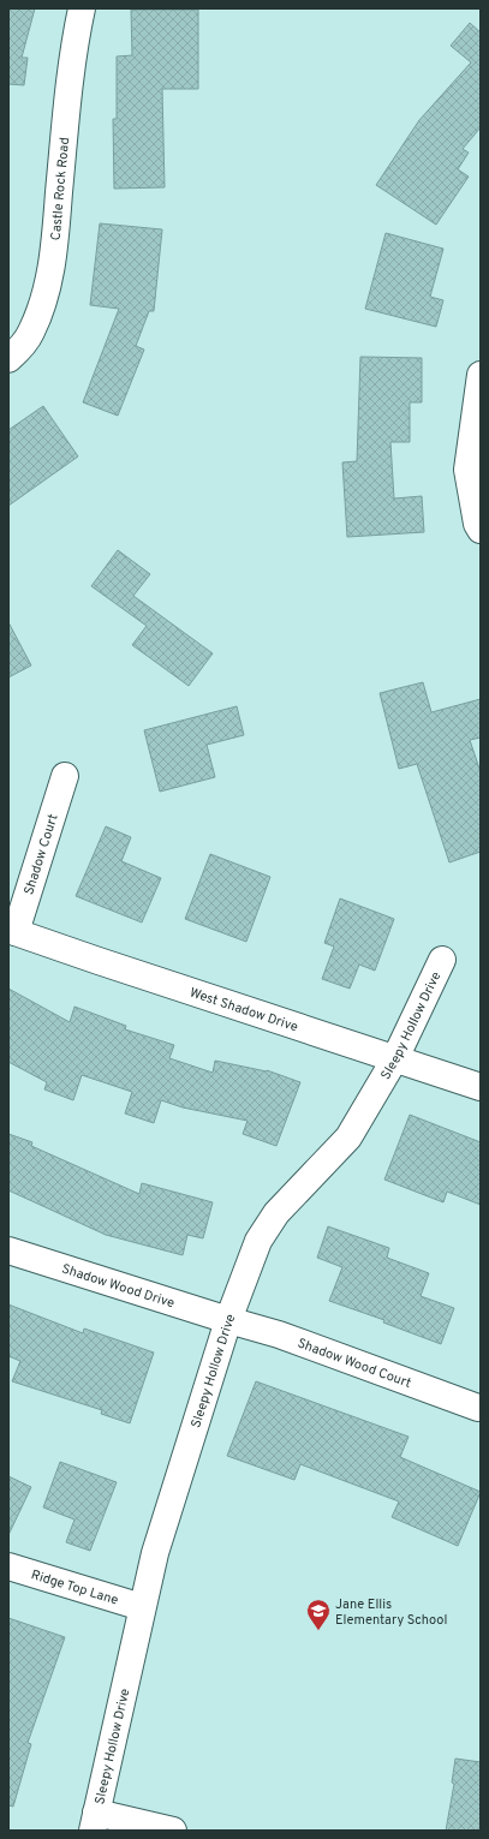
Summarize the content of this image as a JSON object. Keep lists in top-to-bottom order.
{
  "streets": {
    "street": [
      "Castle Rock Road",
      "Shadow Court",
      "West Shadow Drive",
      "Sleepy Hollow Drive",
      "Shadow Wood Drive",
      "Shadow Wood Court",
      "Ridge Top Lane"
    ]
  },
  "crossings": [
    ["Shadow Court", "West Shadow Drive"],
    ["West Shadow Drive", "Sleepy Hollow Drive"],
    ["Sleepy Hollow Drive", "Shadow Wood Drive"],
    ["Sleepy Hollow Drive", "Shadow Wood Court"],
    ["Sleepy Hollow Drive", "Ridge Top Lane"],
    ["Shadow Wood Drive", "Shadow Wood Court"]
  ],
  "places": {
    "school or university": ["Jane Ellis Elementary School"]
  }
}
